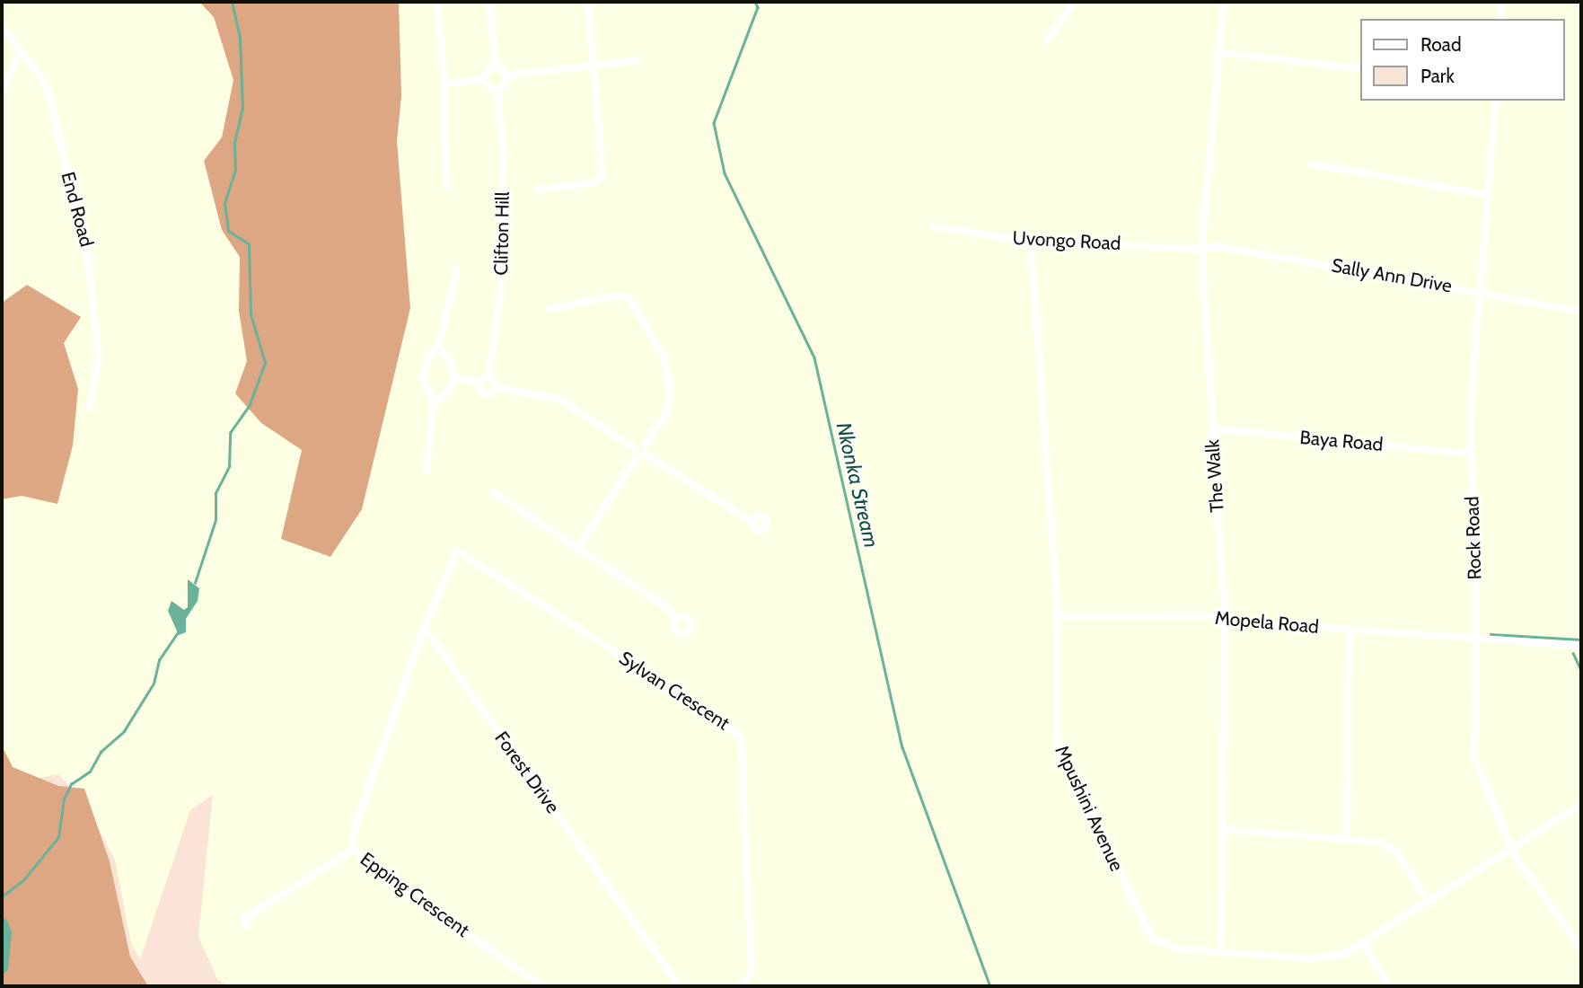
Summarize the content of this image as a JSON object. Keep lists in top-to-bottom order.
{
  "streets": {
    "street": [
      "End Road",
      "Clifton Hill",
      "Uvongo Road",
      "Sally Ann Drive",
      "Baya Road",
      "The Walk",
      "Rock Road",
      "Mopela Road",
      "Sylvan Crescent",
      "Forest Drive",
      "Mpushini Avenue",
      "Epping Crescent"
    ]
  },
  "crossings": [
    ["Uvongo Road", "Sally Ann Drive"],
    ["Uvongo Road", "The Walk"],
    ["Uvongo Road", "Mpushini Avenue"],
    ["Sally Ann Drive", "The Walk"],
    ["Sally Ann Drive", "Rock Road"],
    ["Baya Road", "The Walk"],
    ["Baya Road", "Rock Road"],
    ["The Walk", "Mopela Road"],
    ["The Walk", "Mpushini Avenue"],
    ["Rock Road", "Mopela Road"],
    ["Rock Road", "Mpushini Avenue"],
    ["Mopela Road", "Mpushini Avenue"],
    ["Sylvan Crescent", "Forest Drive"],
    ["Sylvan Crescent", "Epping Crescent"],
    ["Forest Drive", "Epping Crescent"]
  ],
  "water": ["Nkonka Stream"],
  "legend": ["Road", "Park"]
}
